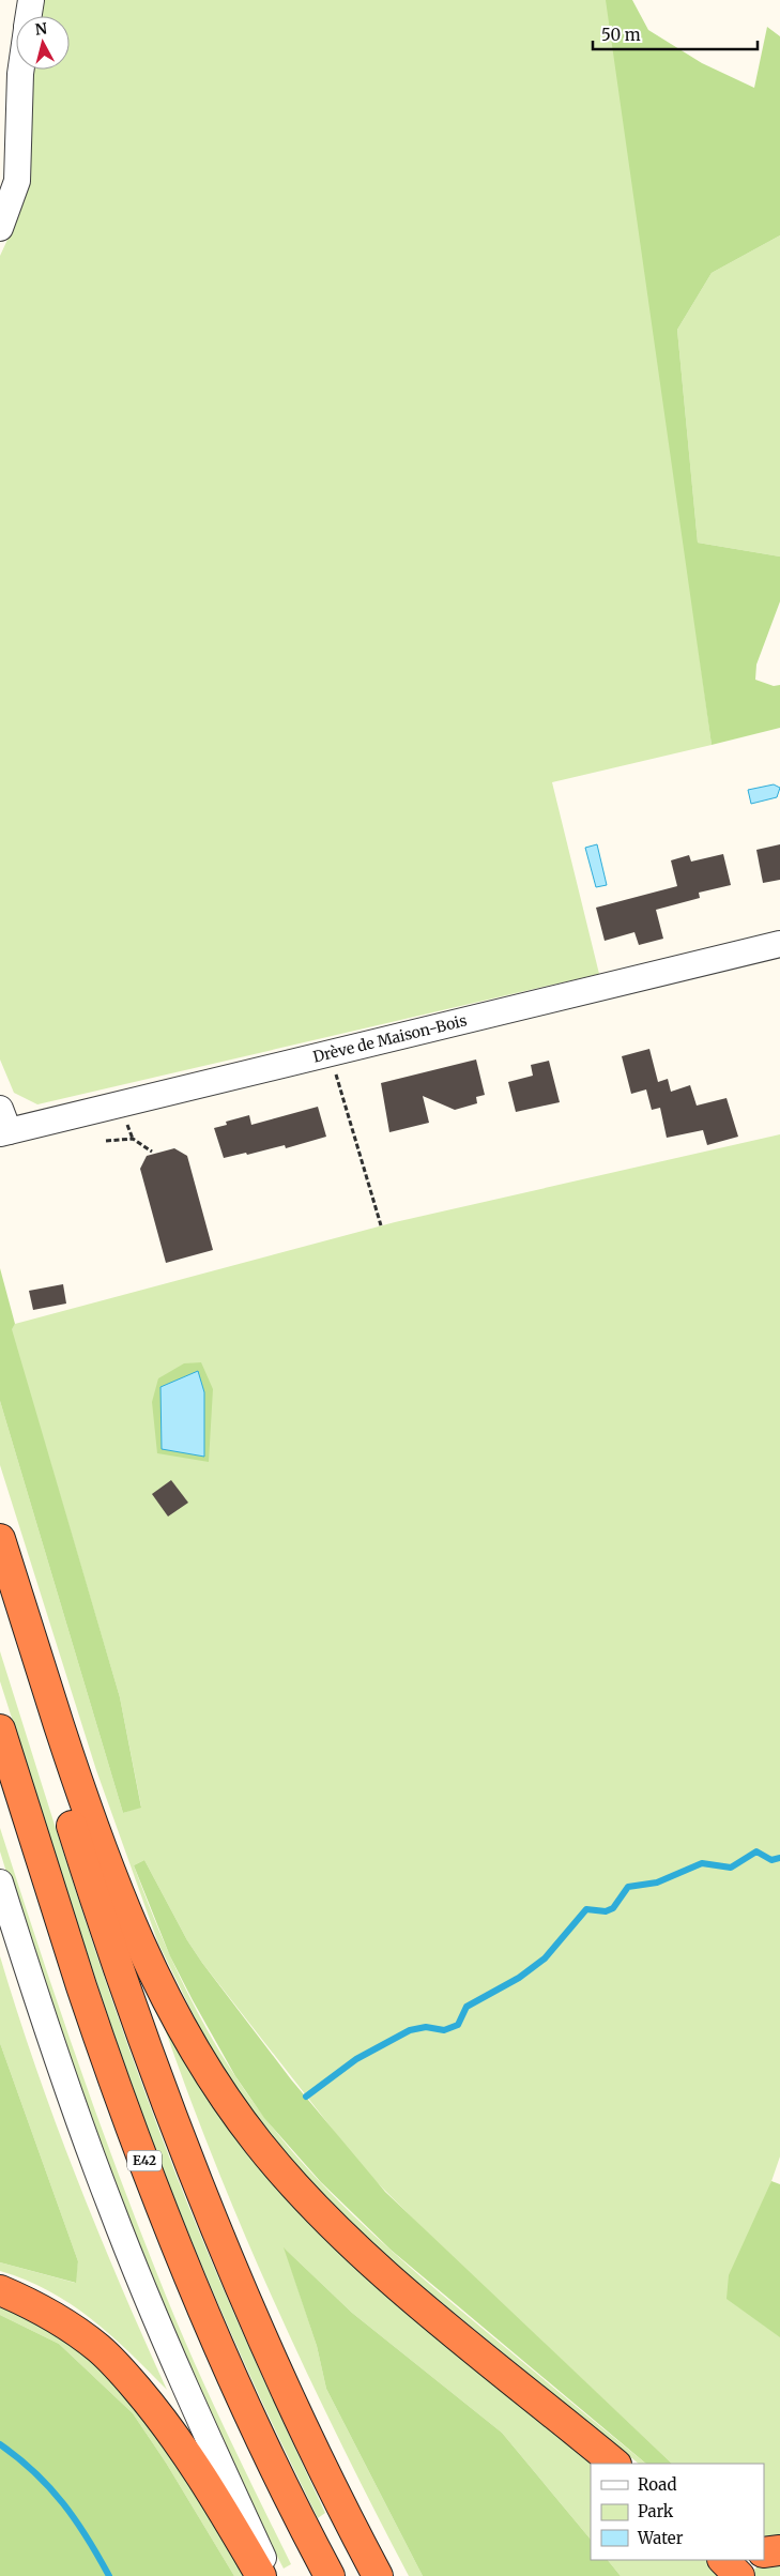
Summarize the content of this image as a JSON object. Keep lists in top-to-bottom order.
{
  "streets": {
    "highway": ["E42"],
    "street": ["Drève de Maison-Bois"]
  },
  "legend": ["Road", "Park", "Water"],
  "scale_bar": "50 m",
  "north": "top"
}
